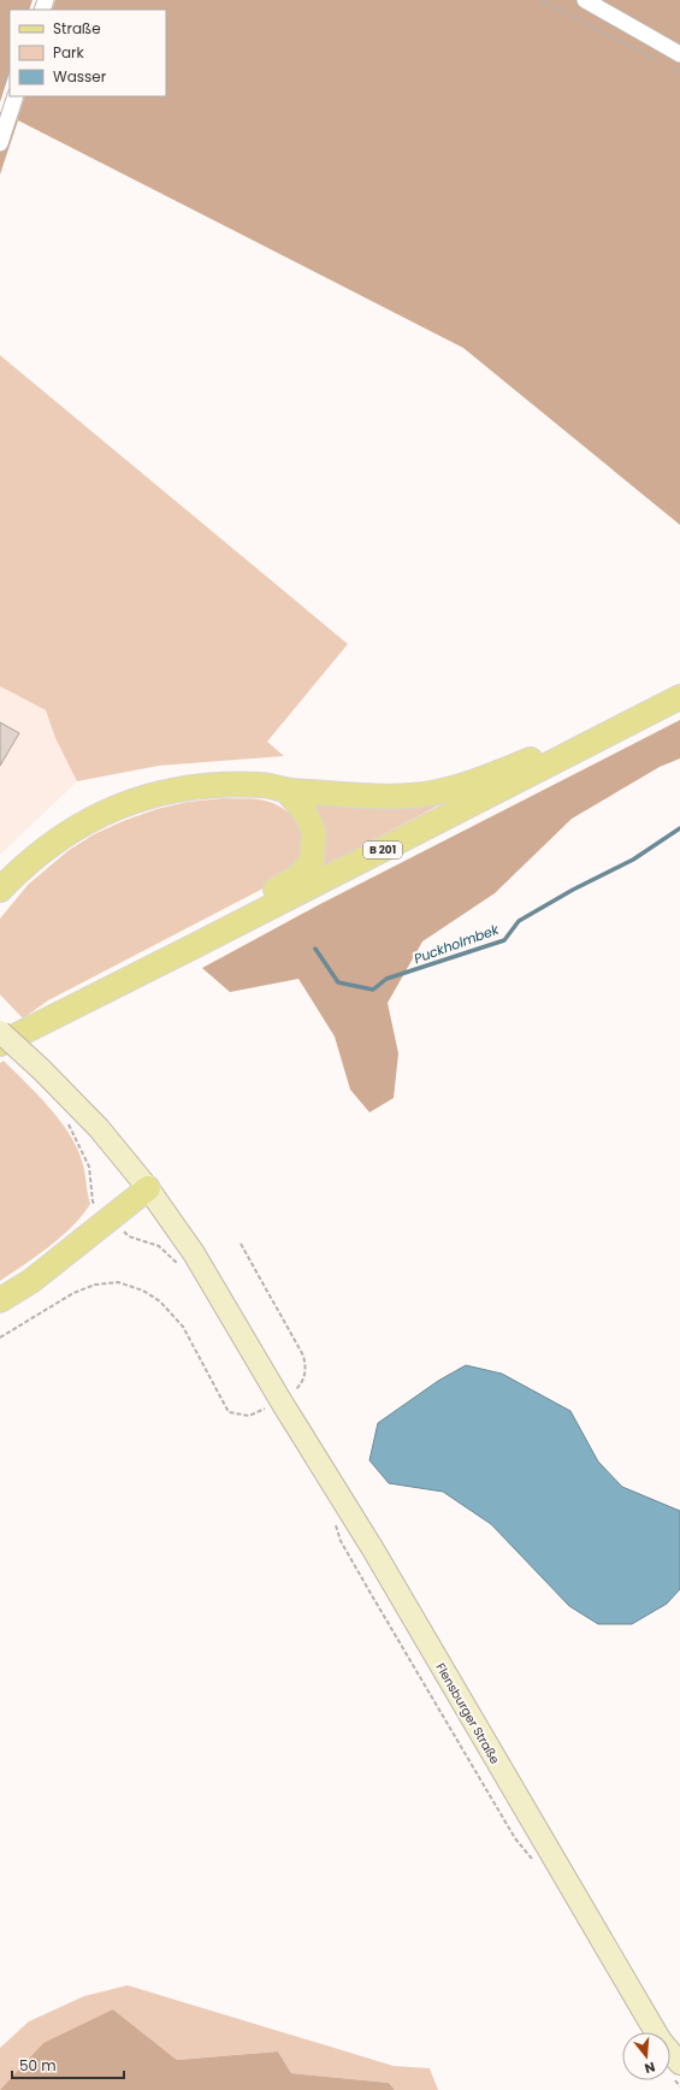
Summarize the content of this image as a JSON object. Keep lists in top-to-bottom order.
{
  "streets": {
    "main road": ["B 201"],
    "street": ["Flensburger Straße"]
  },
  "water": ["Puckholmbek"],
  "legend": ["Straße", "Park", "Wasser"],
  "scale_bar": "50 m",
  "north": "bottom"
}
